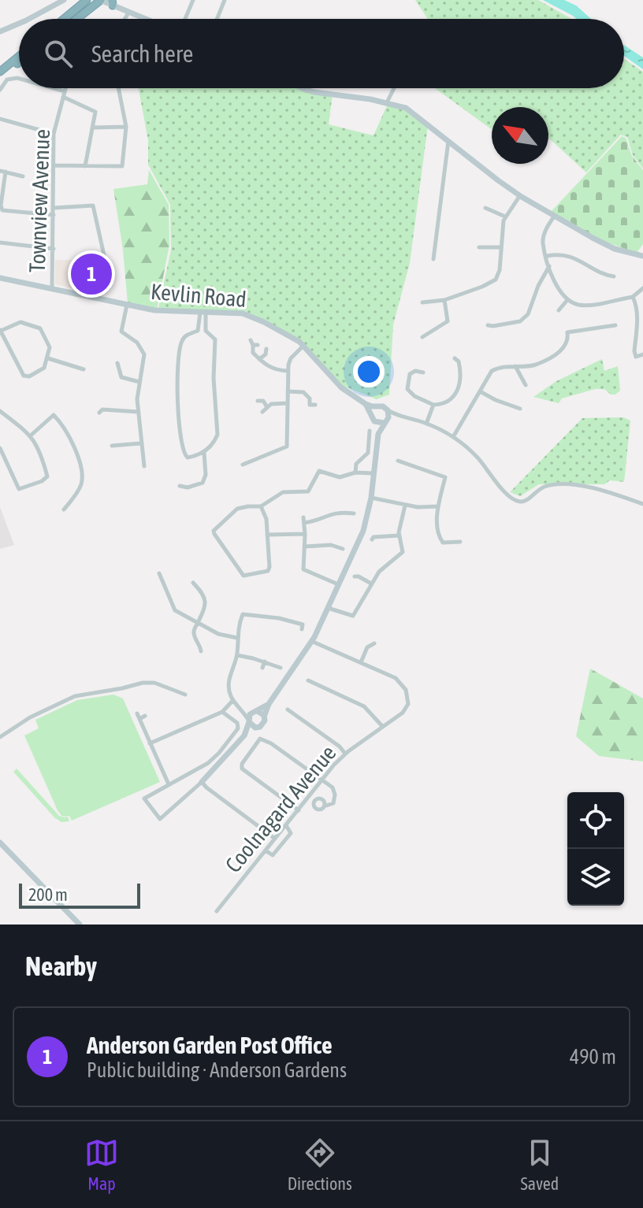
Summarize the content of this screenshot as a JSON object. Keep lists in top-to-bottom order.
{
  "streets": {
    "street": ["Townview Avenue", "Kevlin Road", "Coolnagard Avenue"]
  },
  "crossings": [
    ["Townview Avenue", "Kevlin Road"]
  ],
  "scale_bar": "200 m",
  "north": "top left",
  "page": {
    "search": "Search here",
    "pins": "1",
    "scale": "200 m",
    "heading": "Nearby",
    "list": [
      {
        "mark": "1",
        "name": "Anderson Garden Post Office",
        "note": "Public building · Anderson Gardens",
        "value": "490 m"
      }
    ],
    "nav": ["Map", "Directions", "Saved"]
  }
}
